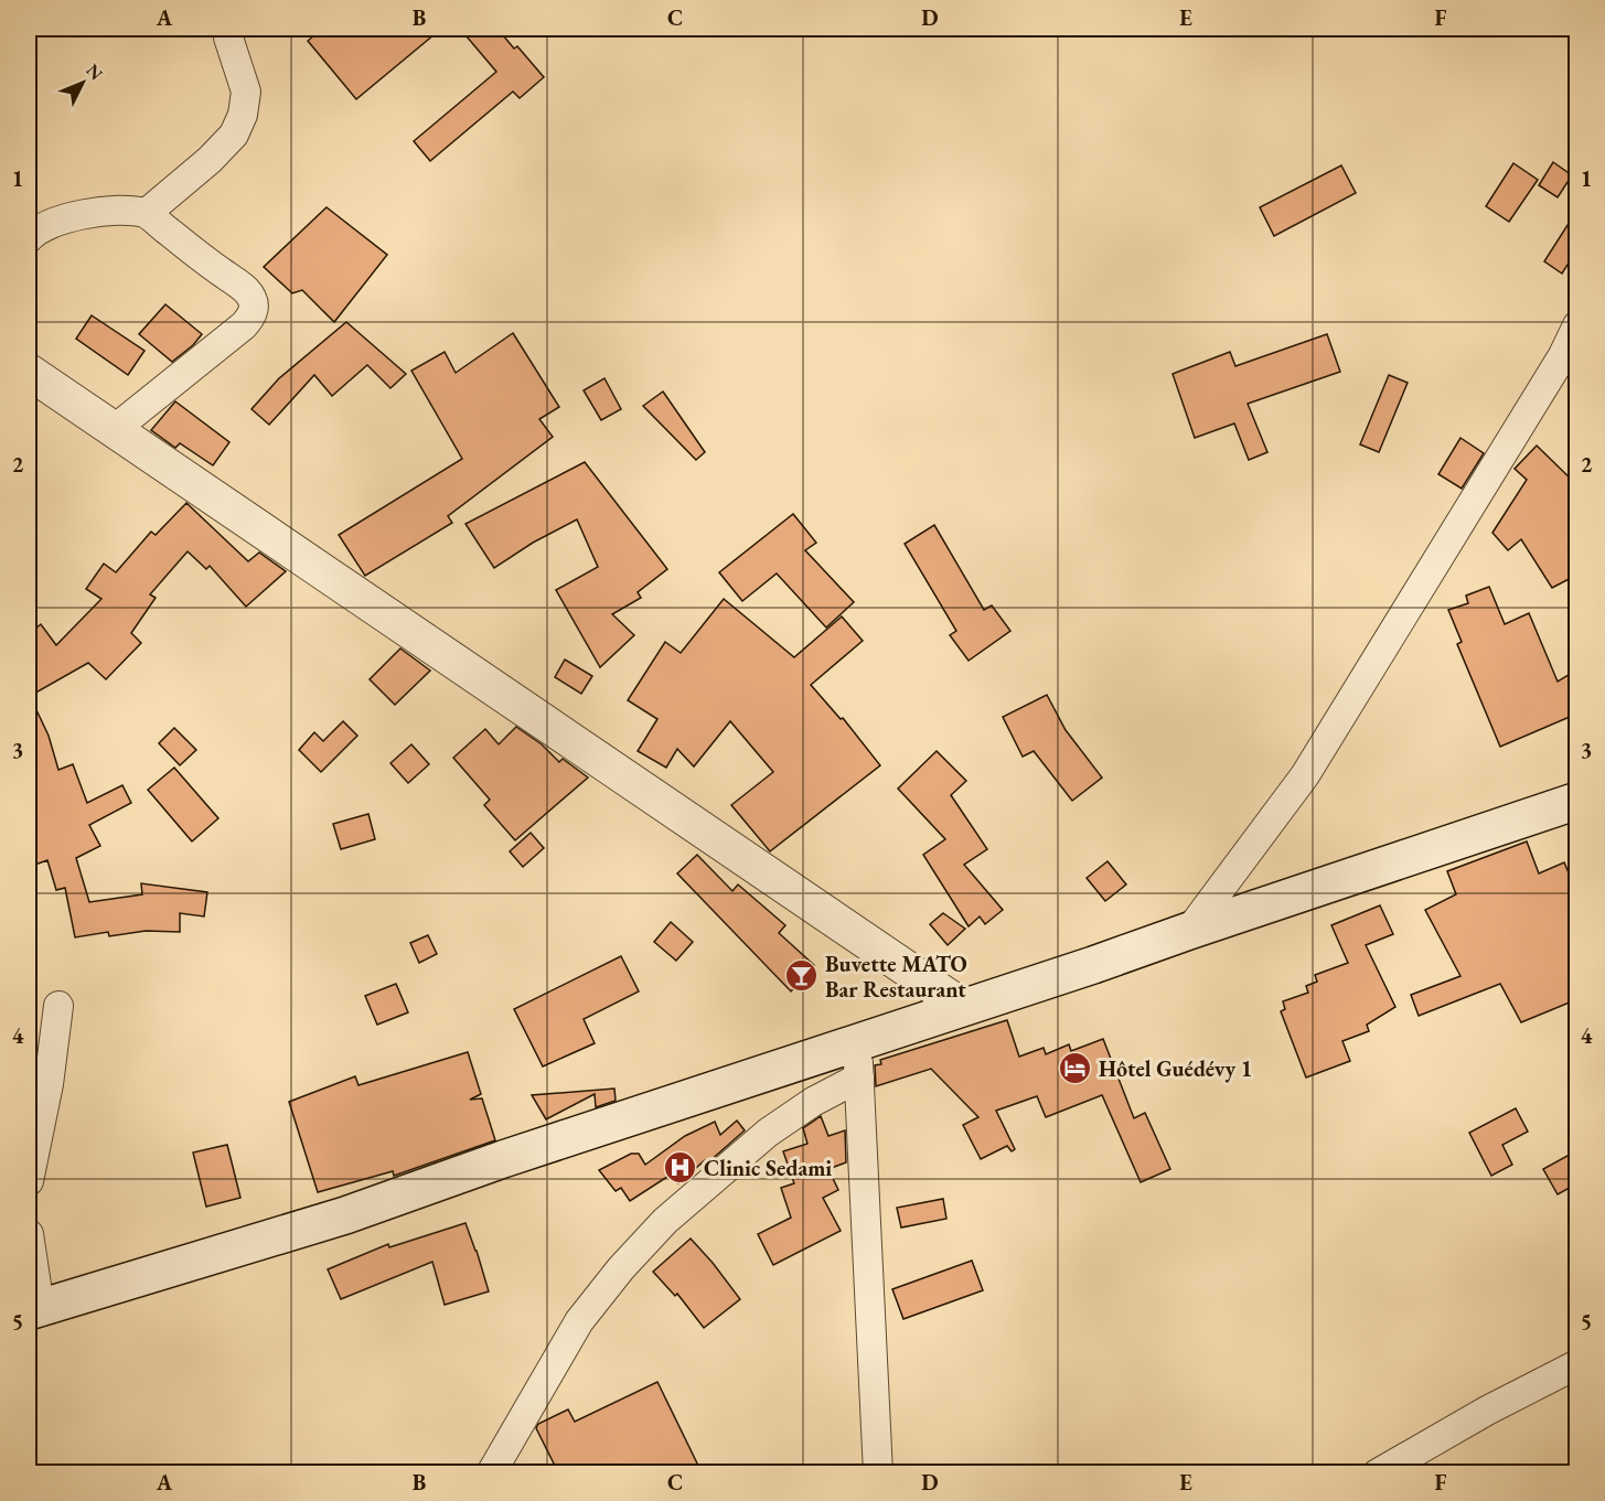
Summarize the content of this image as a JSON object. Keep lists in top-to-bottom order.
{
  "places": {
    "bar": ["Buvette MATO Bar Restaurant"],
    "hotel": ["Hôtel Guédévy 1"],
    "hospital": ["Clinic Sedami"]
  },
  "north": "top right",
  "grid": {
    "columns": [
      "A",
      "B",
      "C",
      "D",
      "E",
      "F"
    ],
    "rows": [
      "1",
      "2",
      "3",
      "4",
      "5"
    ]
  }
}
